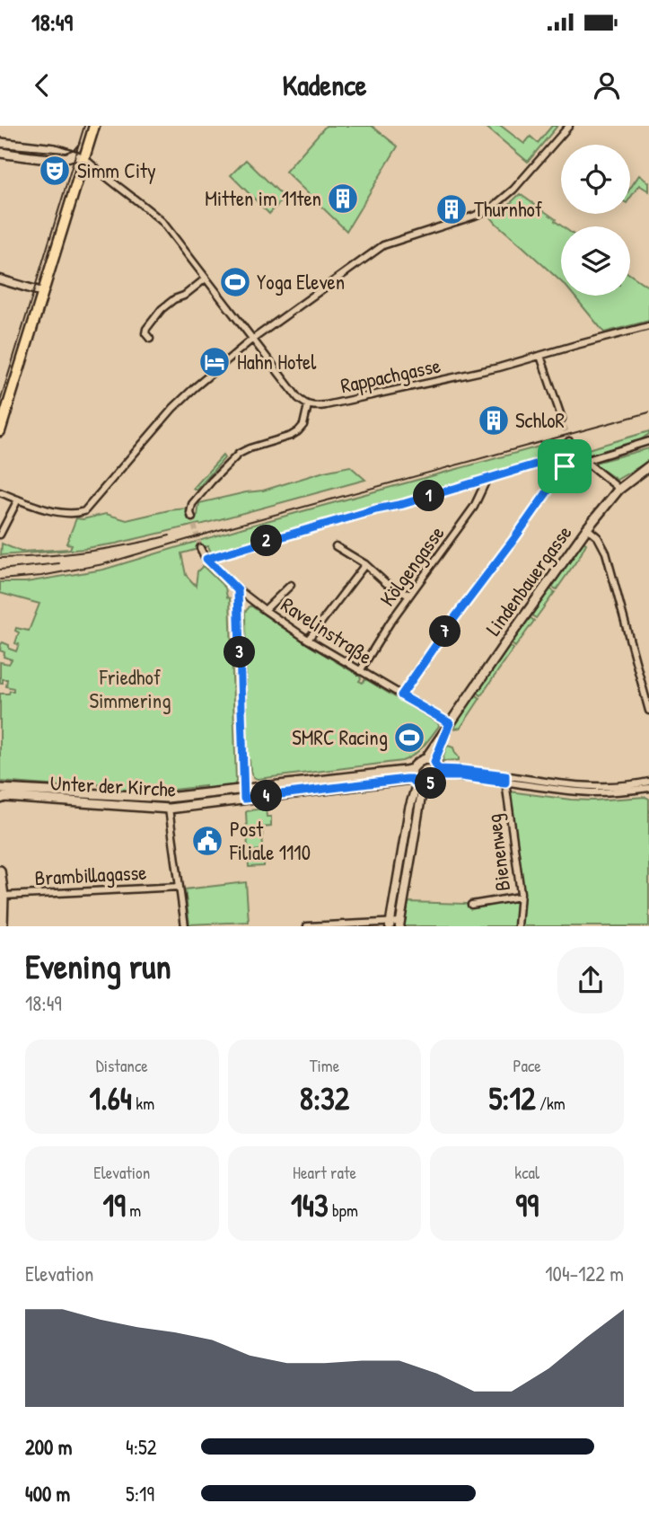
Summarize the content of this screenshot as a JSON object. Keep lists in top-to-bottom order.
{
  "streets": {
    "main road": ["Lindenbauergasse", "Unter der Kirche"],
    "street": [
      "Rappachgasse",
      "Kölgengasse",
      "Ravelinstraße",
      "Bienenweg",
      "Brambillagasse"
    ]
  },
  "crossings": [
    ["Kölgengasse", "Ravelinstraße"],
    ["Lindenbauergasse", "Ravelinstraße"],
    ["Lindenbauergasse", "Unter der Kirche"]
  ],
  "parks": ["Friedhof Simmering"],
  "places": {
    "theatre": ["Simm City"],
    "building": ["Mitten im 11ten", "Thurnhof", "SchloR"],
    "sports": ["Yoga Eleven", "SMRC Racing"],
    "hotel": ["Hahn Hotel"],
    "public building": ["Post Filiale 1110"]
  },
  "page": {
    "status": "18:49",
    "header": "Kadence",
    "pins": [
      "1",
      "2",
      "7",
      "3",
      "5",
      "4"
    ],
    "heading": ["Evening run", "18:49"],
    "stats": [
      ["Distance", "1.64 km"],
      ["Time", "8:32"],
      ["Pace", "5:12 /km"],
      ["Elevation", "19 m"],
      ["Heart rate", "143 bpm"],
      ["kcal", "99"]
    ],
    "chart": ["Elevation", "104–122 m"],
    "list": [
      {
        "name": "200 m",
        "note": "4:52"
      },
      {
        "name": "400 m",
        "note": "5:19"
      }
    ]
  }
}
